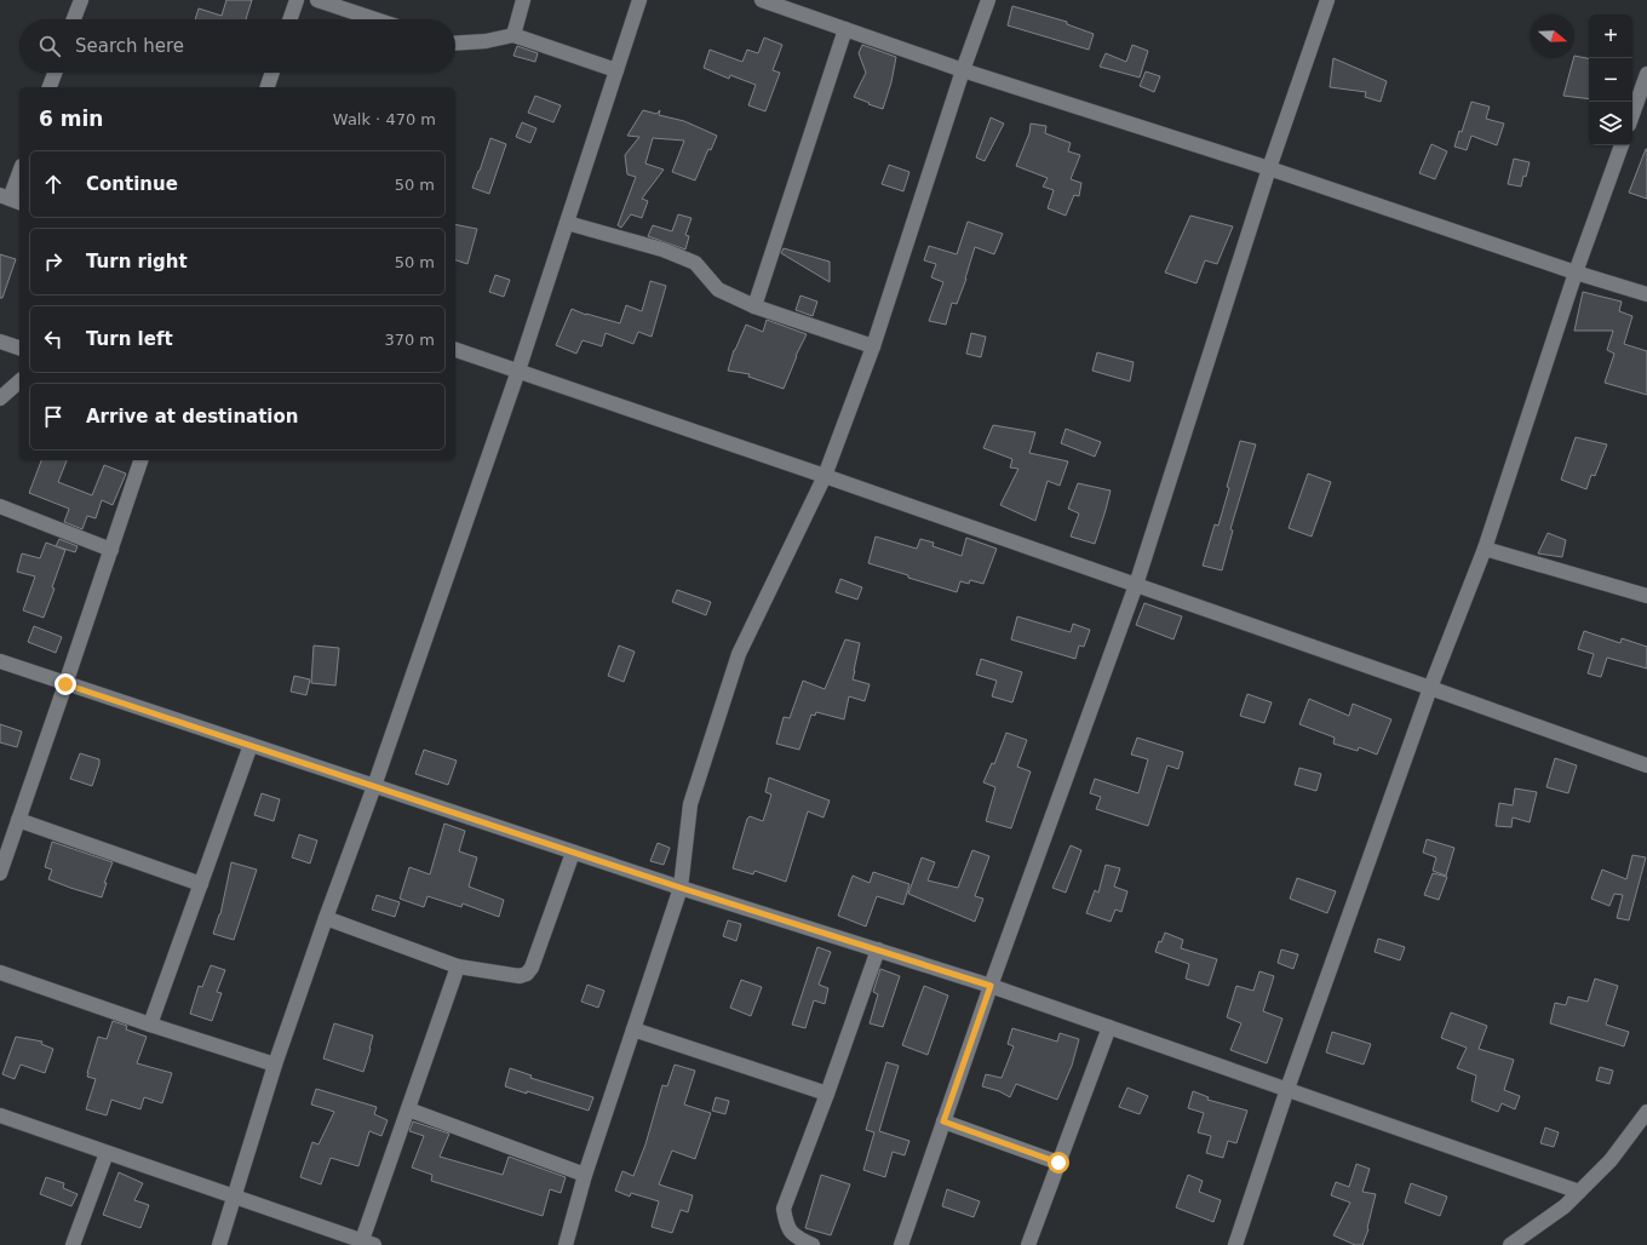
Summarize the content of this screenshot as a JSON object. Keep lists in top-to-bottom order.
{
  "north": "right",
  "page": {
    "map_buttons": ["+", "−"],
    "search": "Search here",
    "heading": ["6 min", "Walk · 470 m"],
    "list": [
      ["Continue", "50 m"],
      ["Turn right", "50 m"],
      ["Turn left", "370 m"],
      "Arrive at destination"
    ]
  }
}
